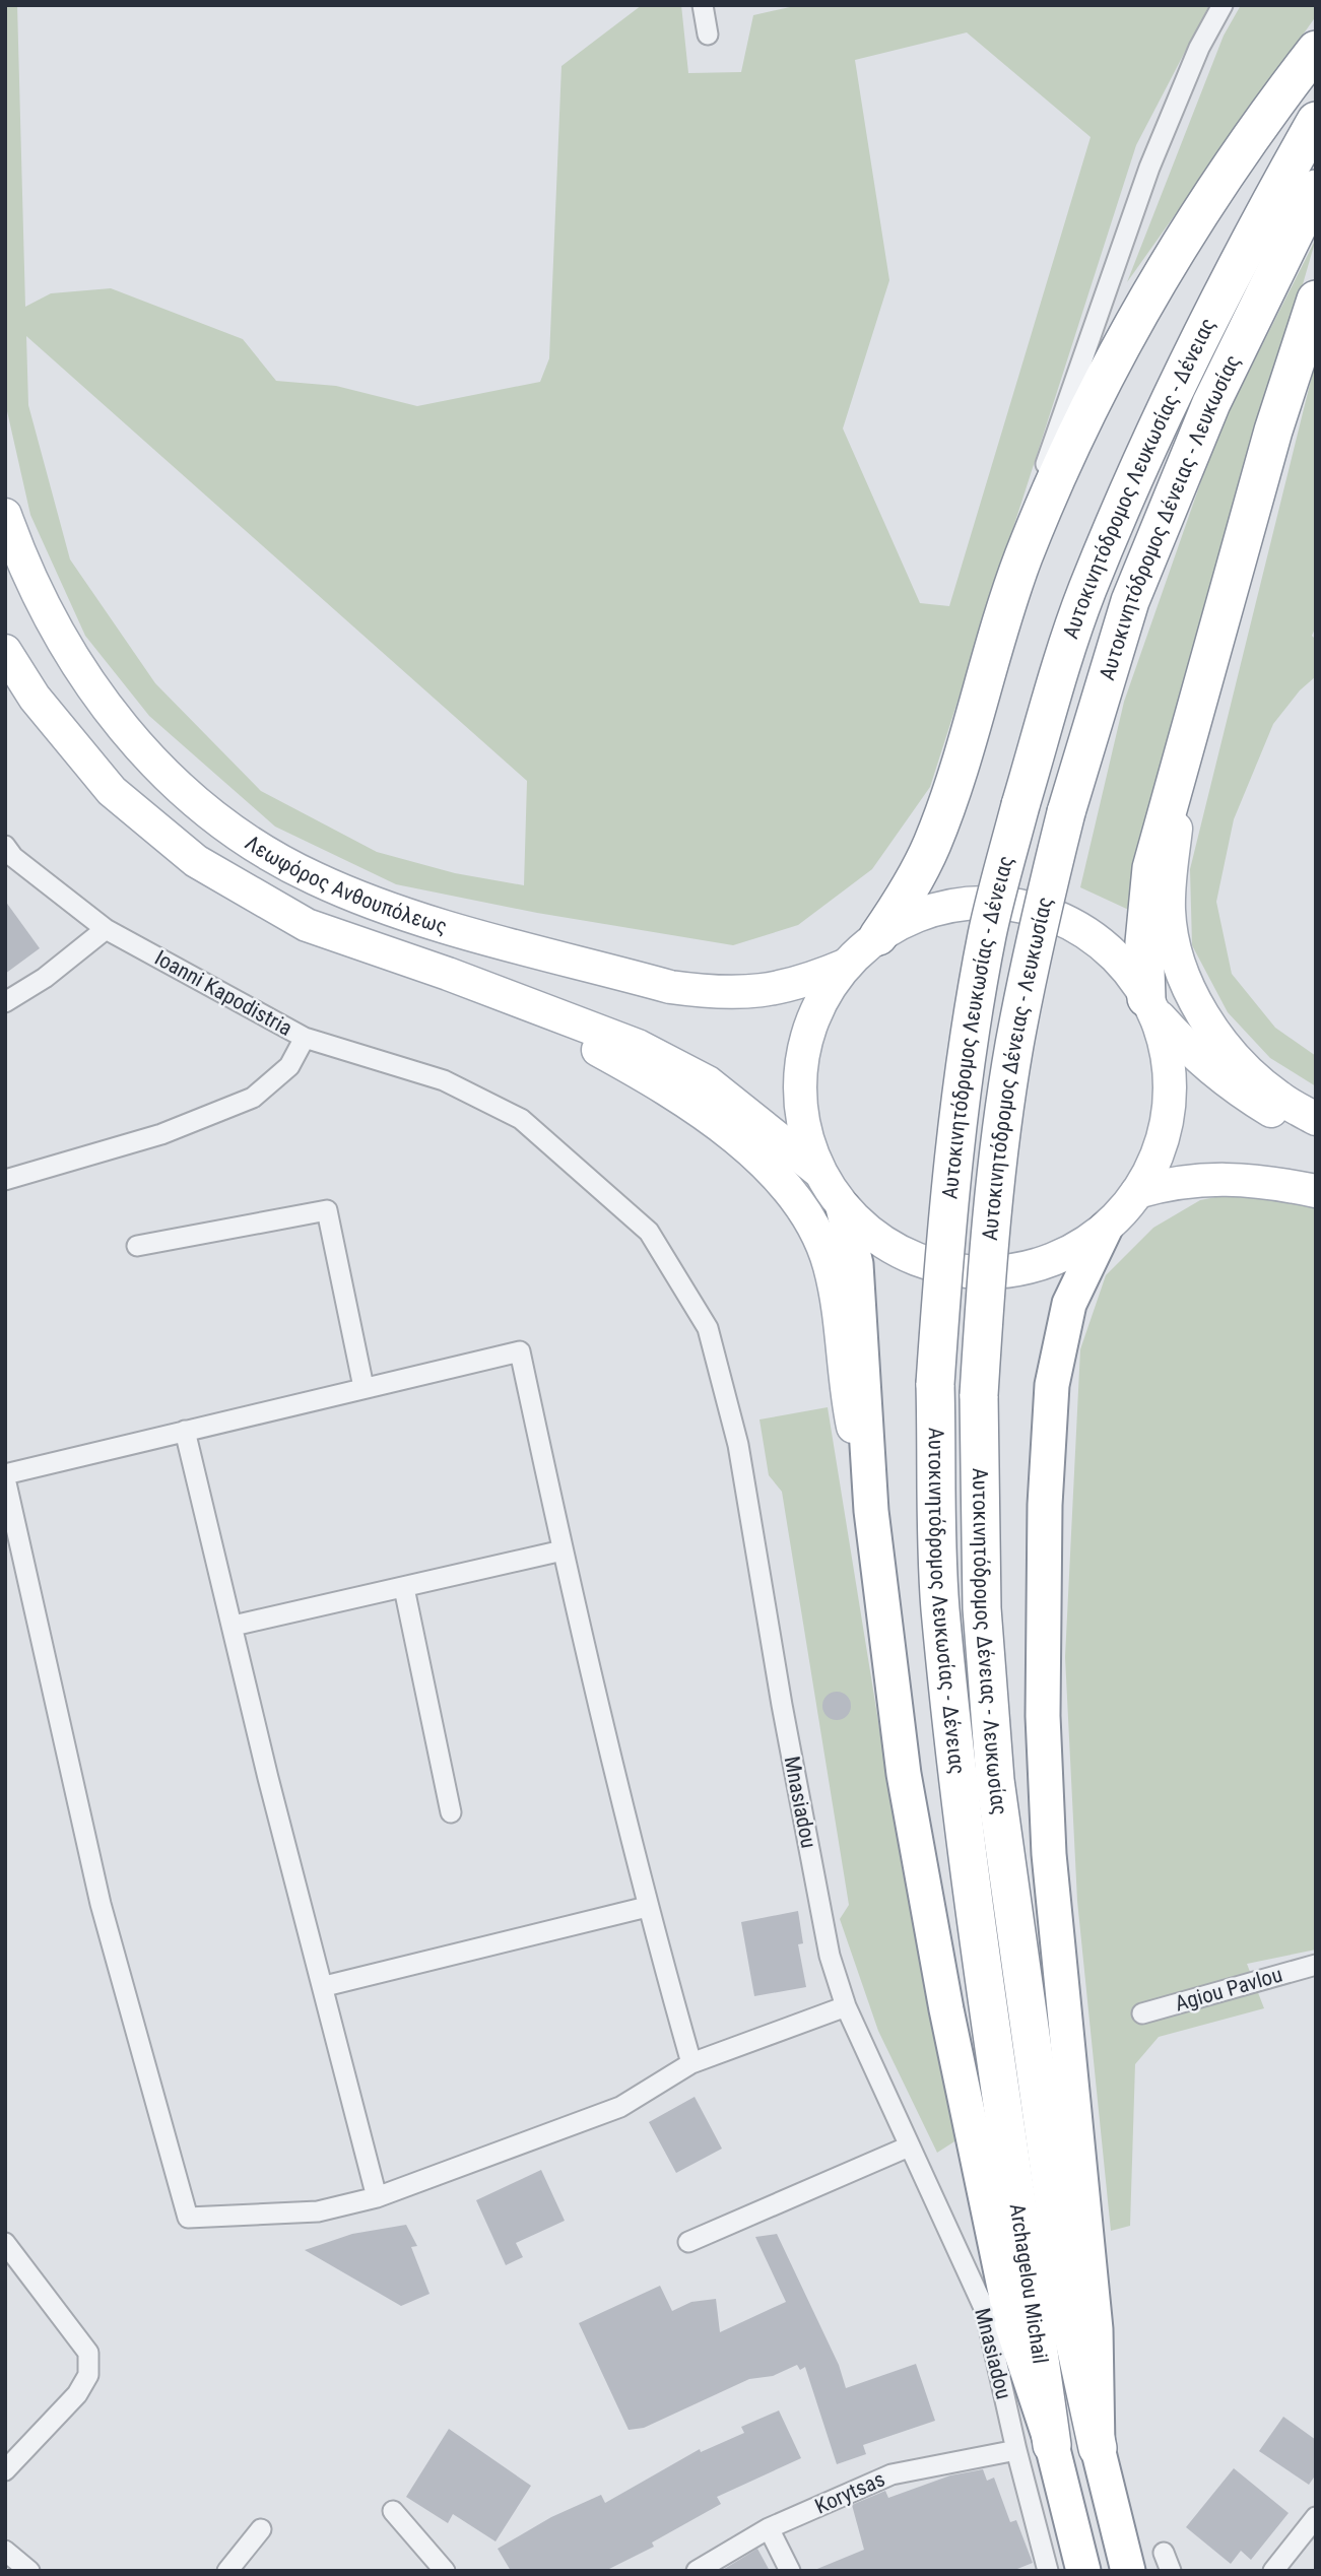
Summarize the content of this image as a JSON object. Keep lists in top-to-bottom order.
{
  "streets": {
    "highway": ["Αυτοκινητόδρομος Λευκωσίας - Δένειας", "Αυτοκινητόδρομος Δένειας - Λευκωσίας", "Archagelou Michail"],
    "main road": ["Λεωφόρος Ανθουπόλεως"],
    "street": [
      "Ioanni Kapodistria",
      "Mnasiadou",
      "Agiou Pavlou",
      "Korytsas"
    ]
  },
  "crossings": [
    ["Αυτοκινητόδρομος Λευκωσίας - Δένειας", "Archagelou Michail"],
    ["Αυτοκινητόδρομος Δένειας - Λευκωσίας", "Archagelou Michail"],
    ["Ioanni Kapodistria", "Mnasiadou"],
    ["Mnasiadou", "Archagelou Michail"],
    ["Mnasiadou", "Korytsas"],
    ["Archagelou Michail", "Korytsas"]
  ]
}
